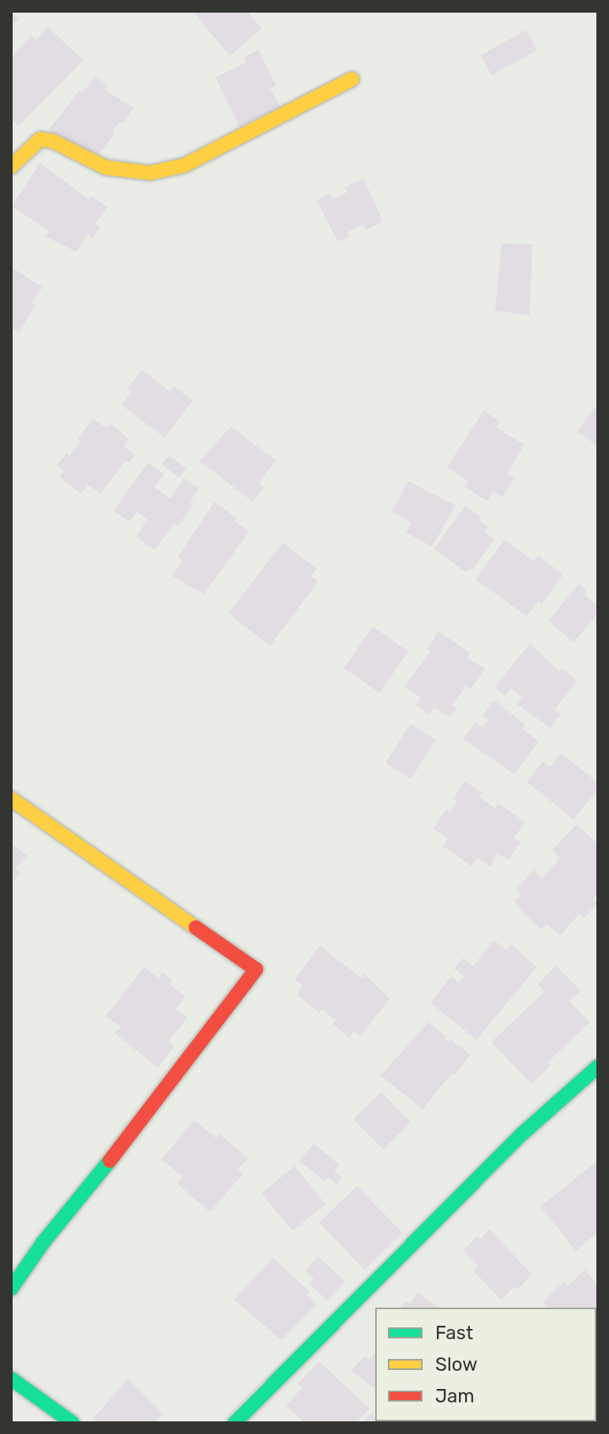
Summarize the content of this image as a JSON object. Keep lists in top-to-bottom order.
{
  "legend": ["Fast", "Slow", "Jam"]
}
